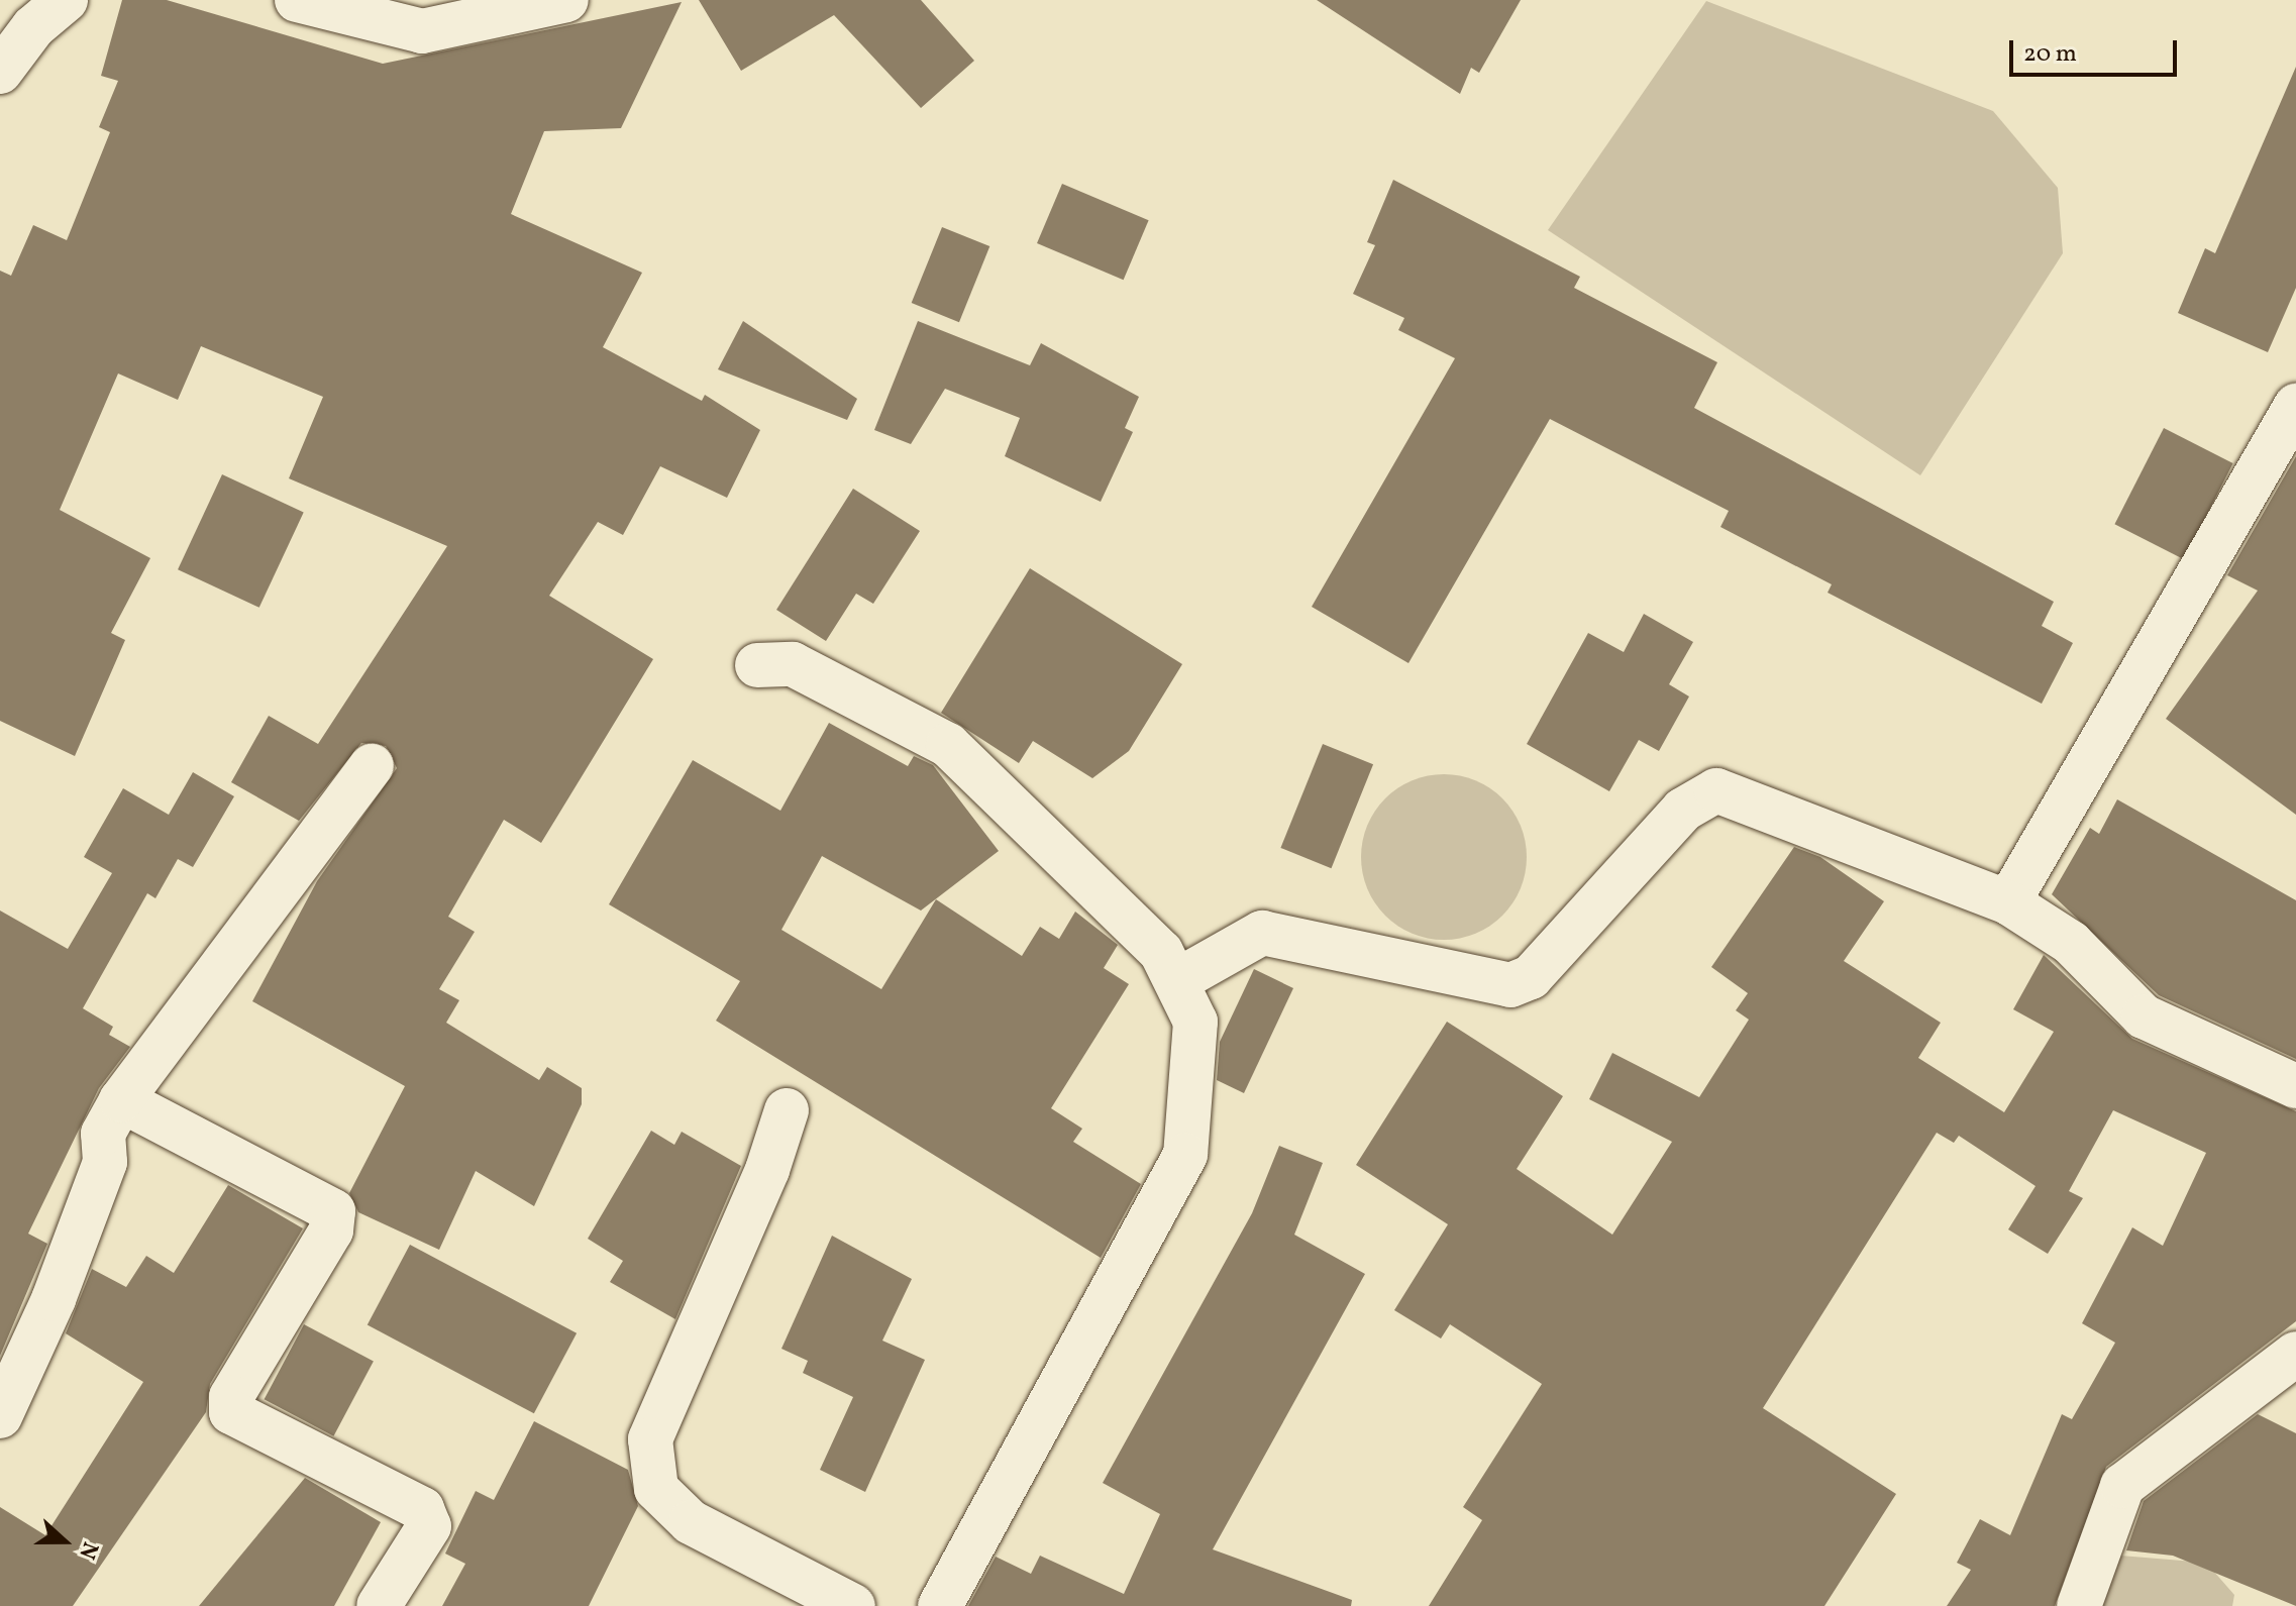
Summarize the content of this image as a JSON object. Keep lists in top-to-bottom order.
{
  "scale_bar": "20 m",
  "north": "right"
}
